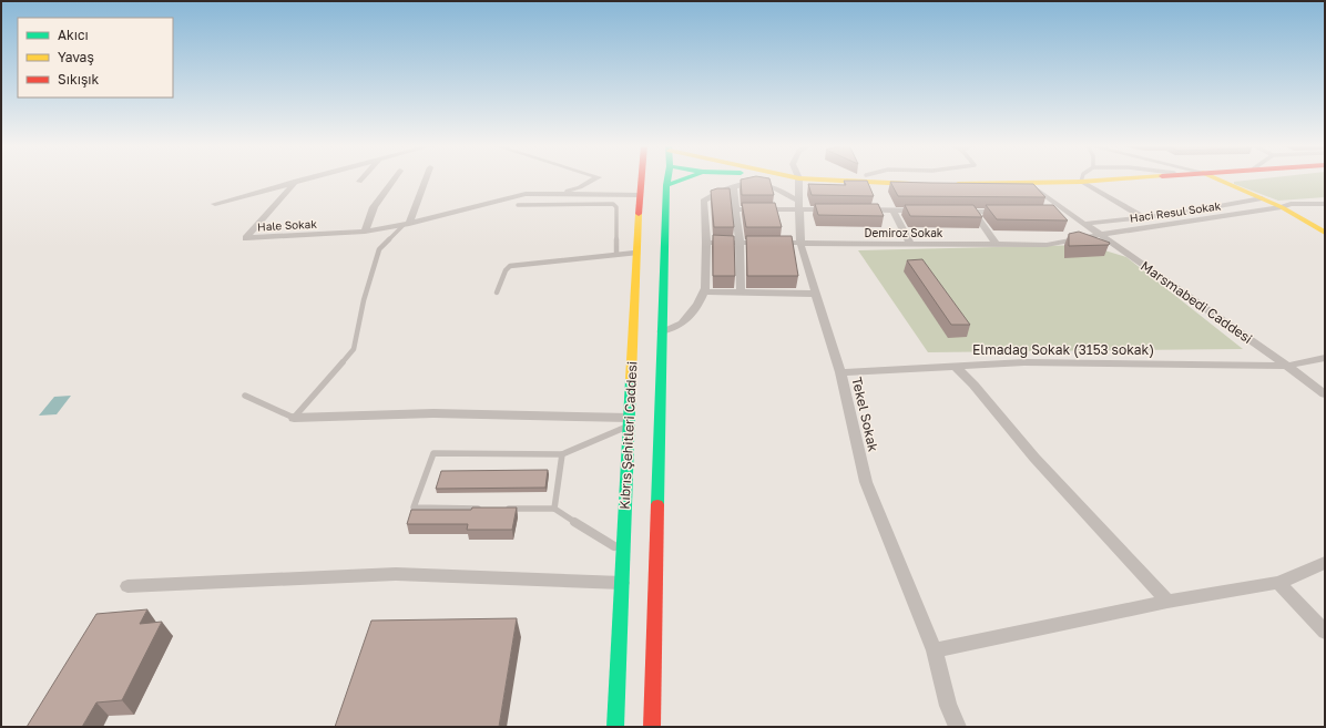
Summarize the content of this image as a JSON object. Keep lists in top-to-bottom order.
{
  "streets": {
    "main road": ["Kıbrıs Şehitleri Caddesi"],
    "street": [
      "Haci Resul Sokak",
      "Hale Sokak",
      "Demiroz Sokak",
      "Marsmabedi Caddesi",
      "Elmadağ Sokak (3153 sokak)",
      "Tekel Sokak"
    ]
  },
  "crossings": [
    ["Haci Resul Sokak", "Demiroz Sokak"],
    ["Haci Resul Sokak", "Marsmabedi Caddesi"],
    ["Hale Sokak", "Kıbrıs Şehitleri Caddesi"],
    ["Demiroz Sokak", "Marsmabedi Caddesi"],
    ["Demiroz Sokak", "Tekel Sokak"],
    ["Marsmabedi Caddesi", "Elmadağ Sokak (3153 sokak)"],
    ["Elmadağ Sokak (3153 sokak)", "Tekel Sokak"]
  ],
  "legend": ["Akıcı", "Yavaş", "Sıkışık"]
}
